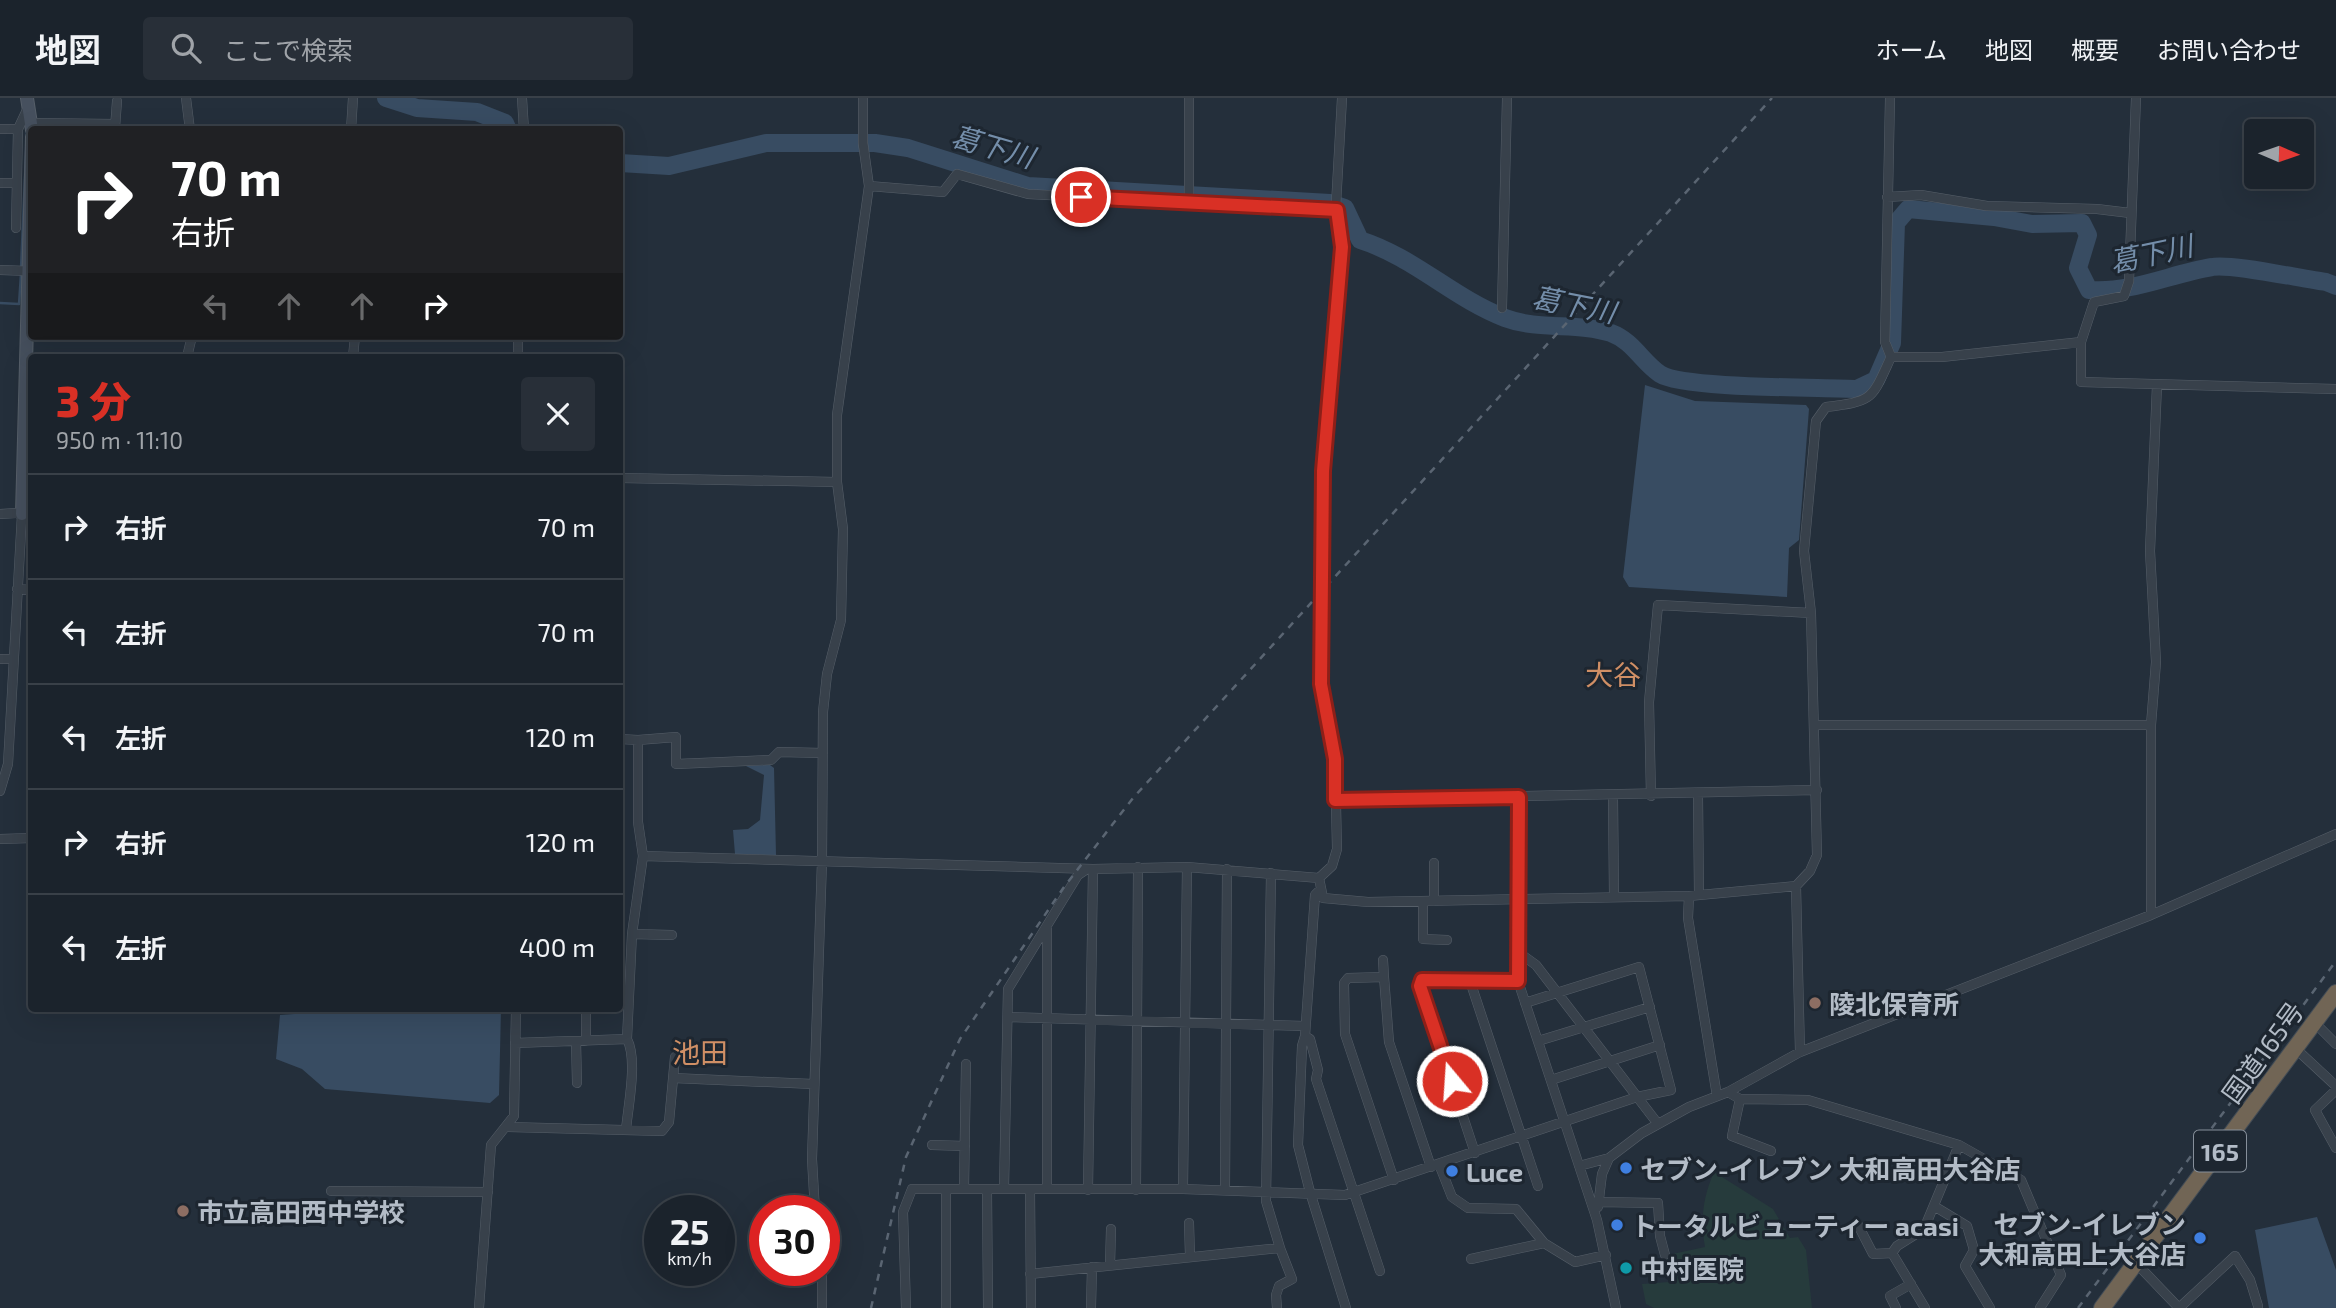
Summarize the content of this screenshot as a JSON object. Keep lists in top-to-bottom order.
{
  "streets": {
    "highway": ["国道165号", "165"]
  },
  "districts": ["大谷", "池田"],
  "water": ["葛下川"],
  "places": [
    "陵北保育所",
    "セブン-イレブン 大和高田大谷店",
    "Luce",
    "市立高田西中学校",
    "トータルビューティー acasi",
    "セブン-イレブン 大和高田上大谷店",
    "中村医院"
  ],
  "north": "right",
  "page": {
    "header": "地図",
    "search": "ここで検索",
    "nav": [
      "ホーム",
      "地図",
      "概要",
      "お問い合わせ"
    ],
    "turn": ["70 m", "右折"],
    "heading": ["3 分", "950 m · 11:10"],
    "list": [
      {
        "name": "右折",
        "value": "70 m"
      },
      {
        "name": "左折",
        "value": "70 m"
      },
      {
        "name": "左折",
        "value": "120 m"
      },
      {
        "name": "右折",
        "value": "120 m"
      },
      {
        "name": "左折",
        "value": "400 m"
      }
    ],
    "speed": "25 km/h",
    "limit": "30"
  }
}
